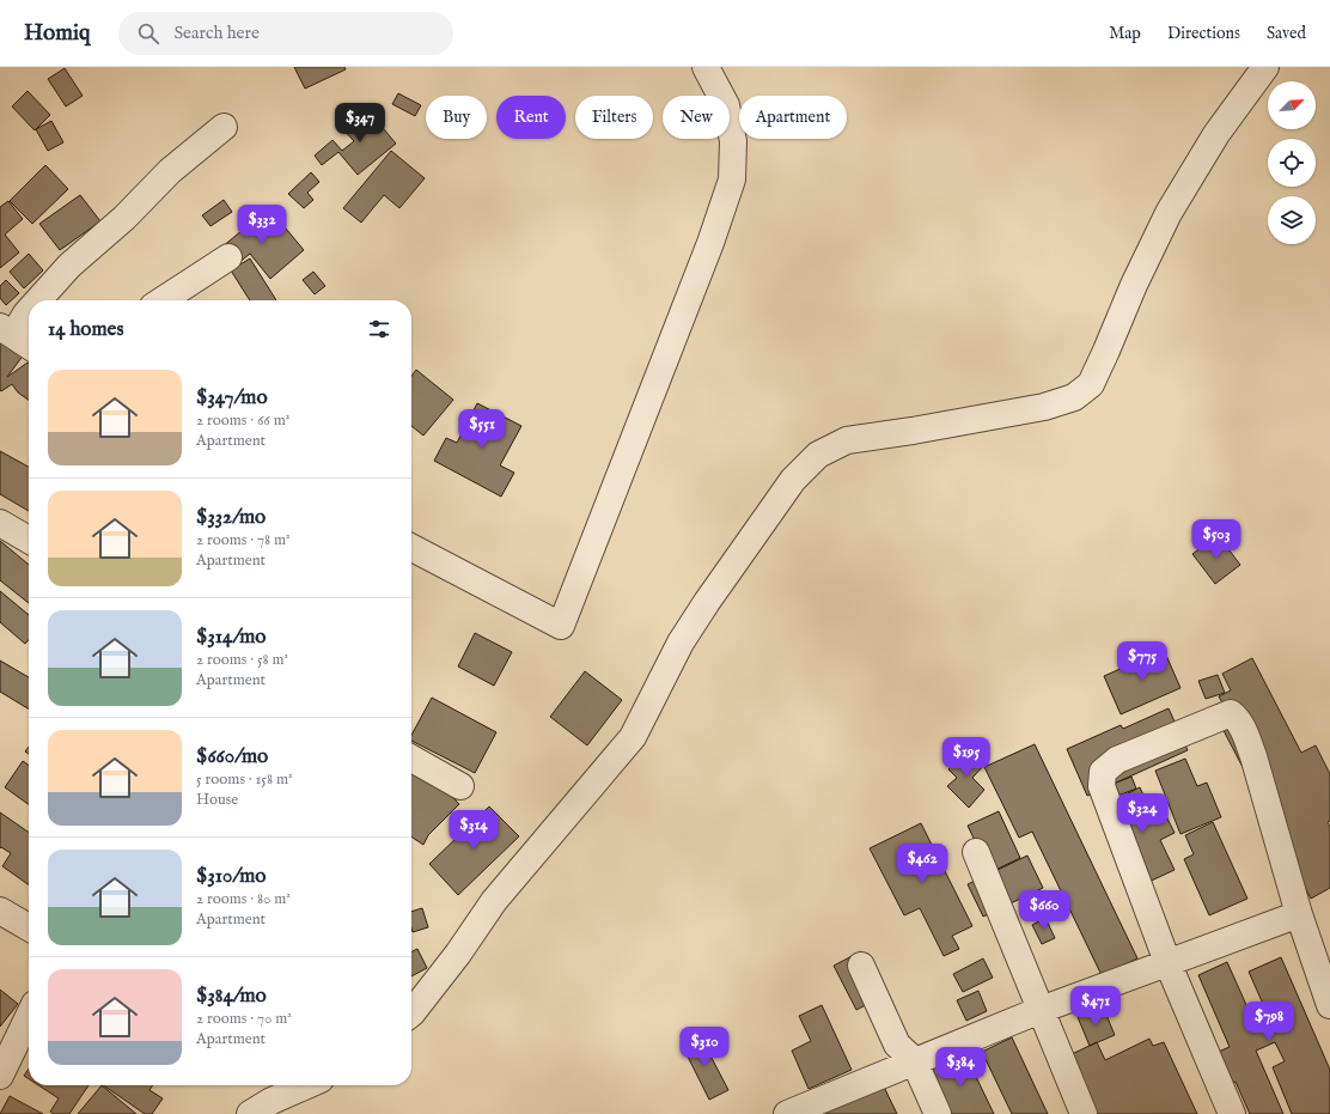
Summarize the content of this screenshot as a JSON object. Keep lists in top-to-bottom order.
{
  "north": "top right",
  "page": {
    "header": "Homiq",
    "search": "Search here",
    "nav": ["Map", "Directions", "Saved"],
    "chip": [
      "Buy",
      "Rent",
      "Filters",
      "New",
      "Apartment"
    ],
    "price": [
      "$347",
      "$332",
      "$551",
      "$503",
      "$775",
      "$195",
      "$324",
      "$314",
      "$462",
      "$660",
      "$471",
      "$798",
      "$310",
      "$384"
    ],
    "heading": "14 homes",
    "list": [
      {
        "name": "$347/mo",
        "note": "2 rooms · 66 m² · Apartment"
      },
      {
        "name": "$332/mo",
        "note": "2 rooms · 78 m² · Apartment"
      },
      {
        "name": "$314/mo",
        "note": "2 rooms · 58 m² · Apartment"
      },
      {
        "name": "$660/mo",
        "note": "5 rooms · 158 m² · House"
      },
      {
        "name": "$310/mo",
        "note": "2 rooms · 80 m² · Apartment"
      },
      {
        "name": "$384/mo",
        "note": "2 rooms · 70 m² · Apartment"
      }
    ]
  }
}
